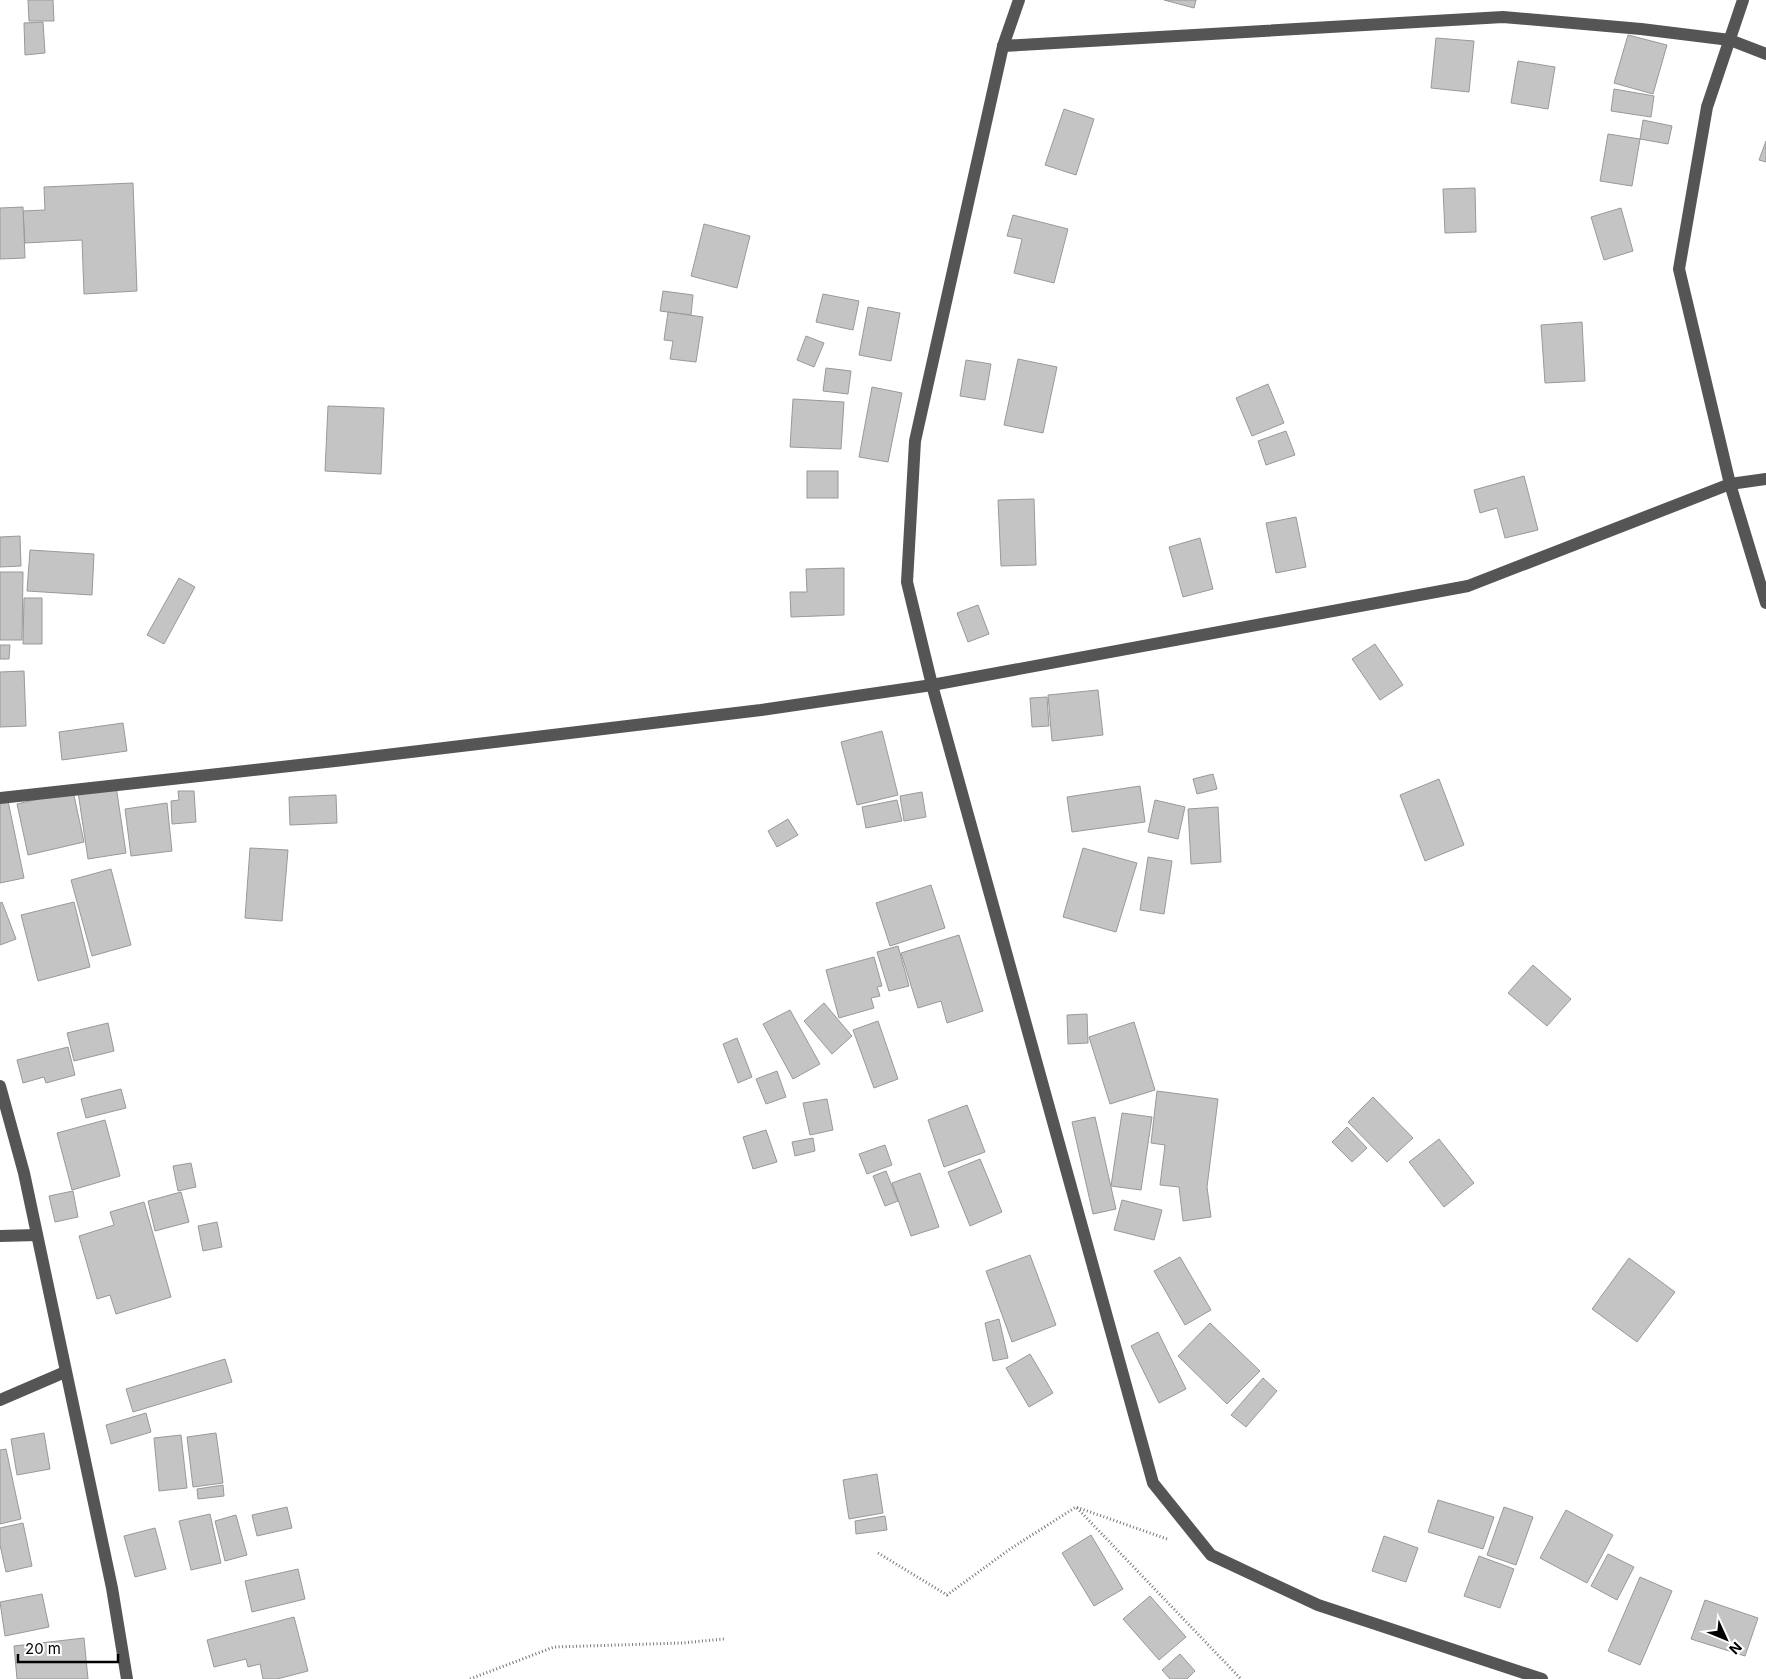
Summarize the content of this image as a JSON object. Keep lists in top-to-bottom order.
{
  "scale_bar": "20 m",
  "north": "bottom right"
}
